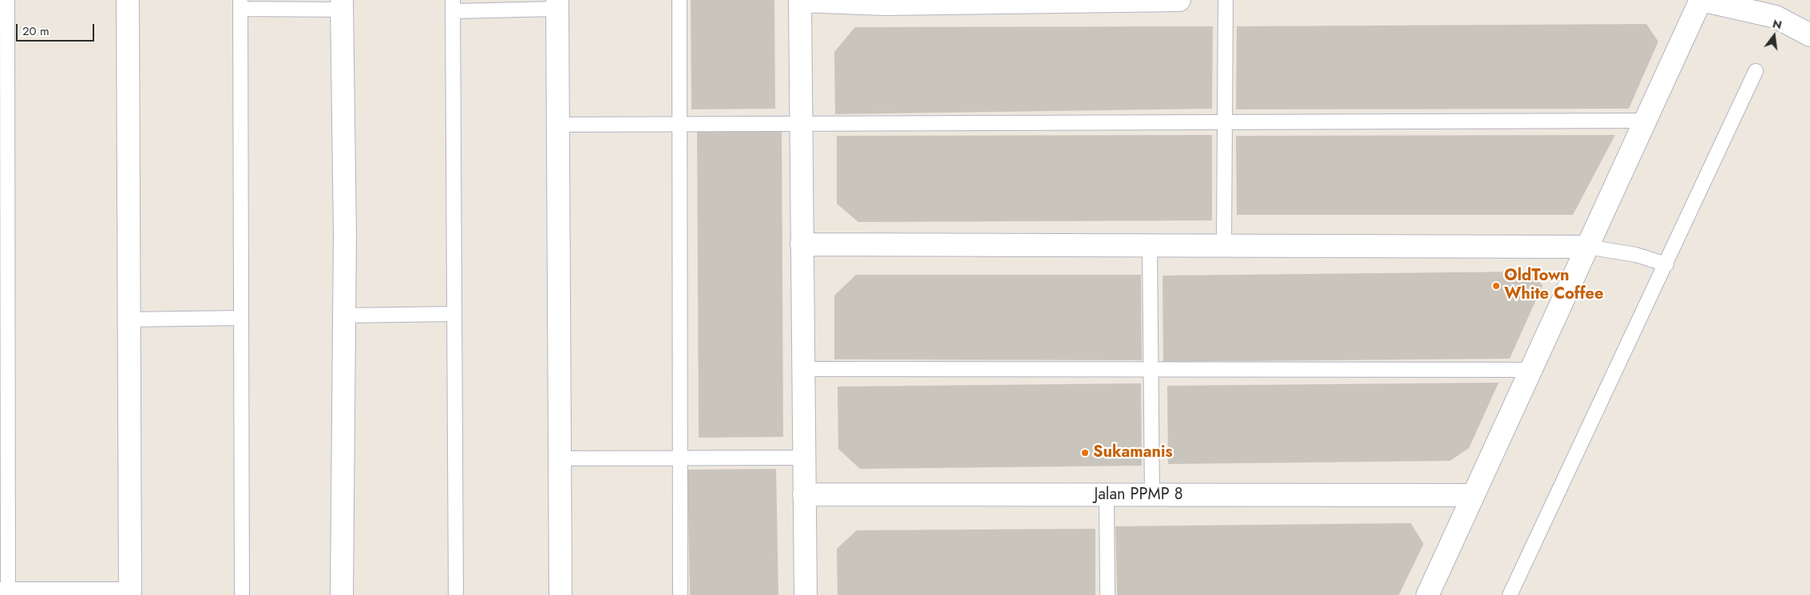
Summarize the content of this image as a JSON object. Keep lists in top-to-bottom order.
{
  "streets": {
    "street": ["Jalan PPMP 8"]
  },
  "places": ["OldTown White Coffee", "Sukamanis"],
  "scale_bar": "20 m",
  "north": "top"
}
